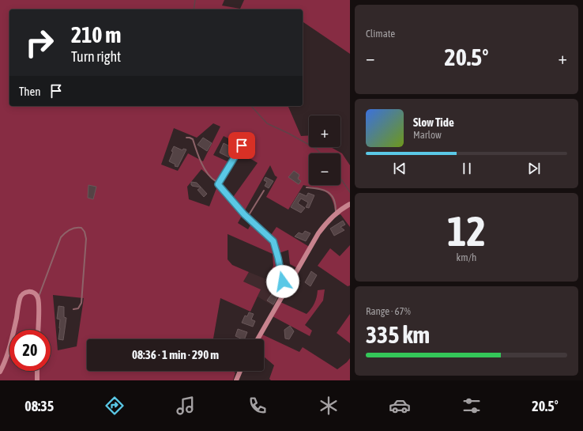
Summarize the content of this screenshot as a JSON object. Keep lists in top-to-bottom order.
{
  "page": {
    "tile": [
      "Climate",
      ["12", "km/h"],
      ["Range · 67%", "335 km"]
    ],
    "turn": ["210 m", "Turn right"],
    "heat": ["−", "20.5°", "+"],
    "then": "Then",
    "song": ["Slow Tide", "Marlow"],
    "map_buttons": ["+", "−"],
    "limit": "20",
    "trip": "08:36 · 1 min · 290 m",
    "tabs": ["08:35", "20.5°"]
  }
}
